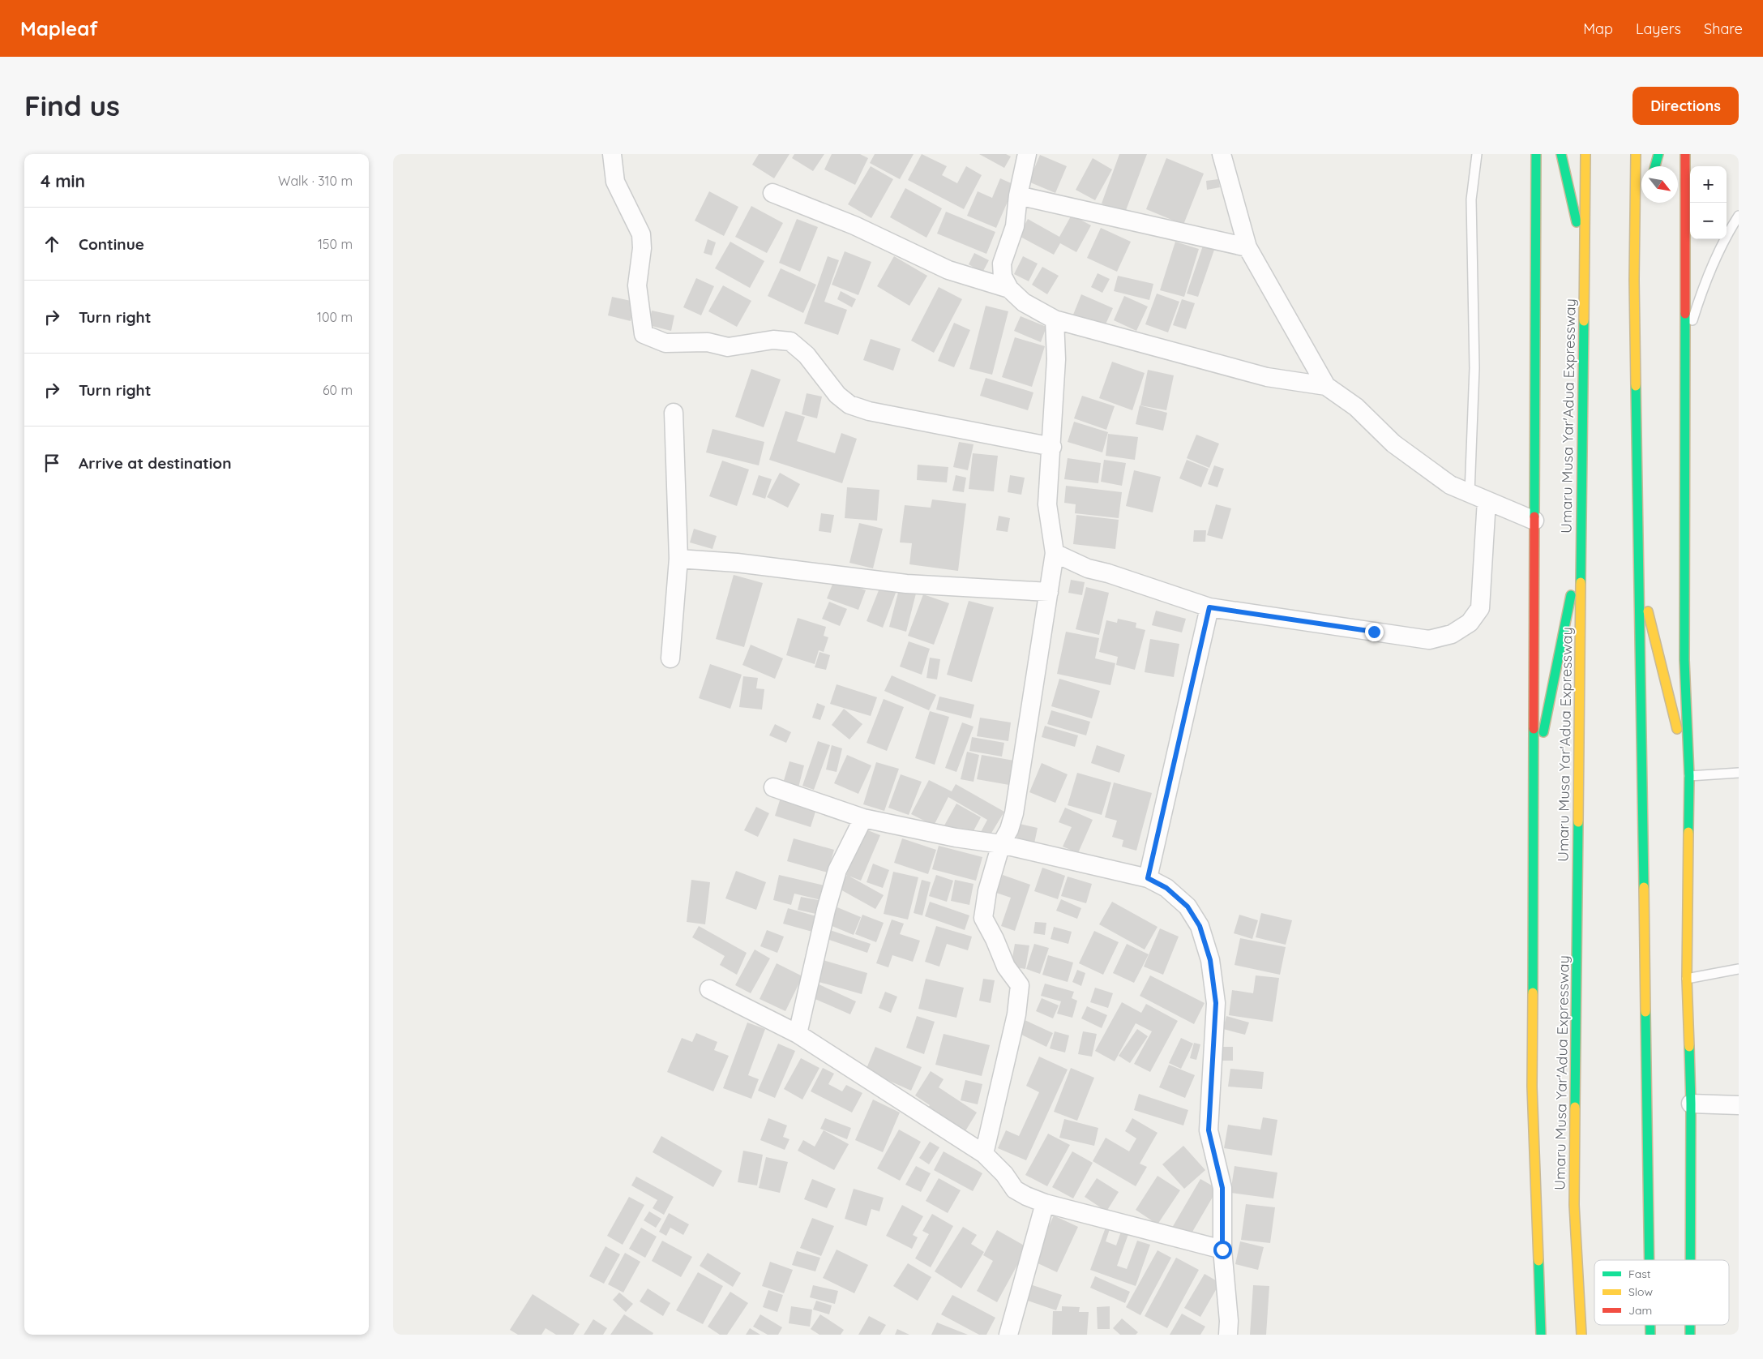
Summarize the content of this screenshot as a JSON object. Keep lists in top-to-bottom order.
{
  "streets": {
    "highway": ["Umaru Musa Yar'Adua Expressway"]
  },
  "legend": ["Fast", "Slow", "Jam"],
  "north": "bottom right",
  "page": {
    "header": "Mapleaf",
    "nav": ["Map", "Layers", "Share"],
    "buttons": "Directions",
    "title": "Find us",
    "heading": ["4 min", "Walk · 310 m"],
    "map_buttons": ["+", "−"],
    "list": [
      ["Continue", "150 m"],
      ["Turn right", "100 m"],
      ["Turn right", "60 m"],
      "Arrive at destination"
    ]
  }
}
